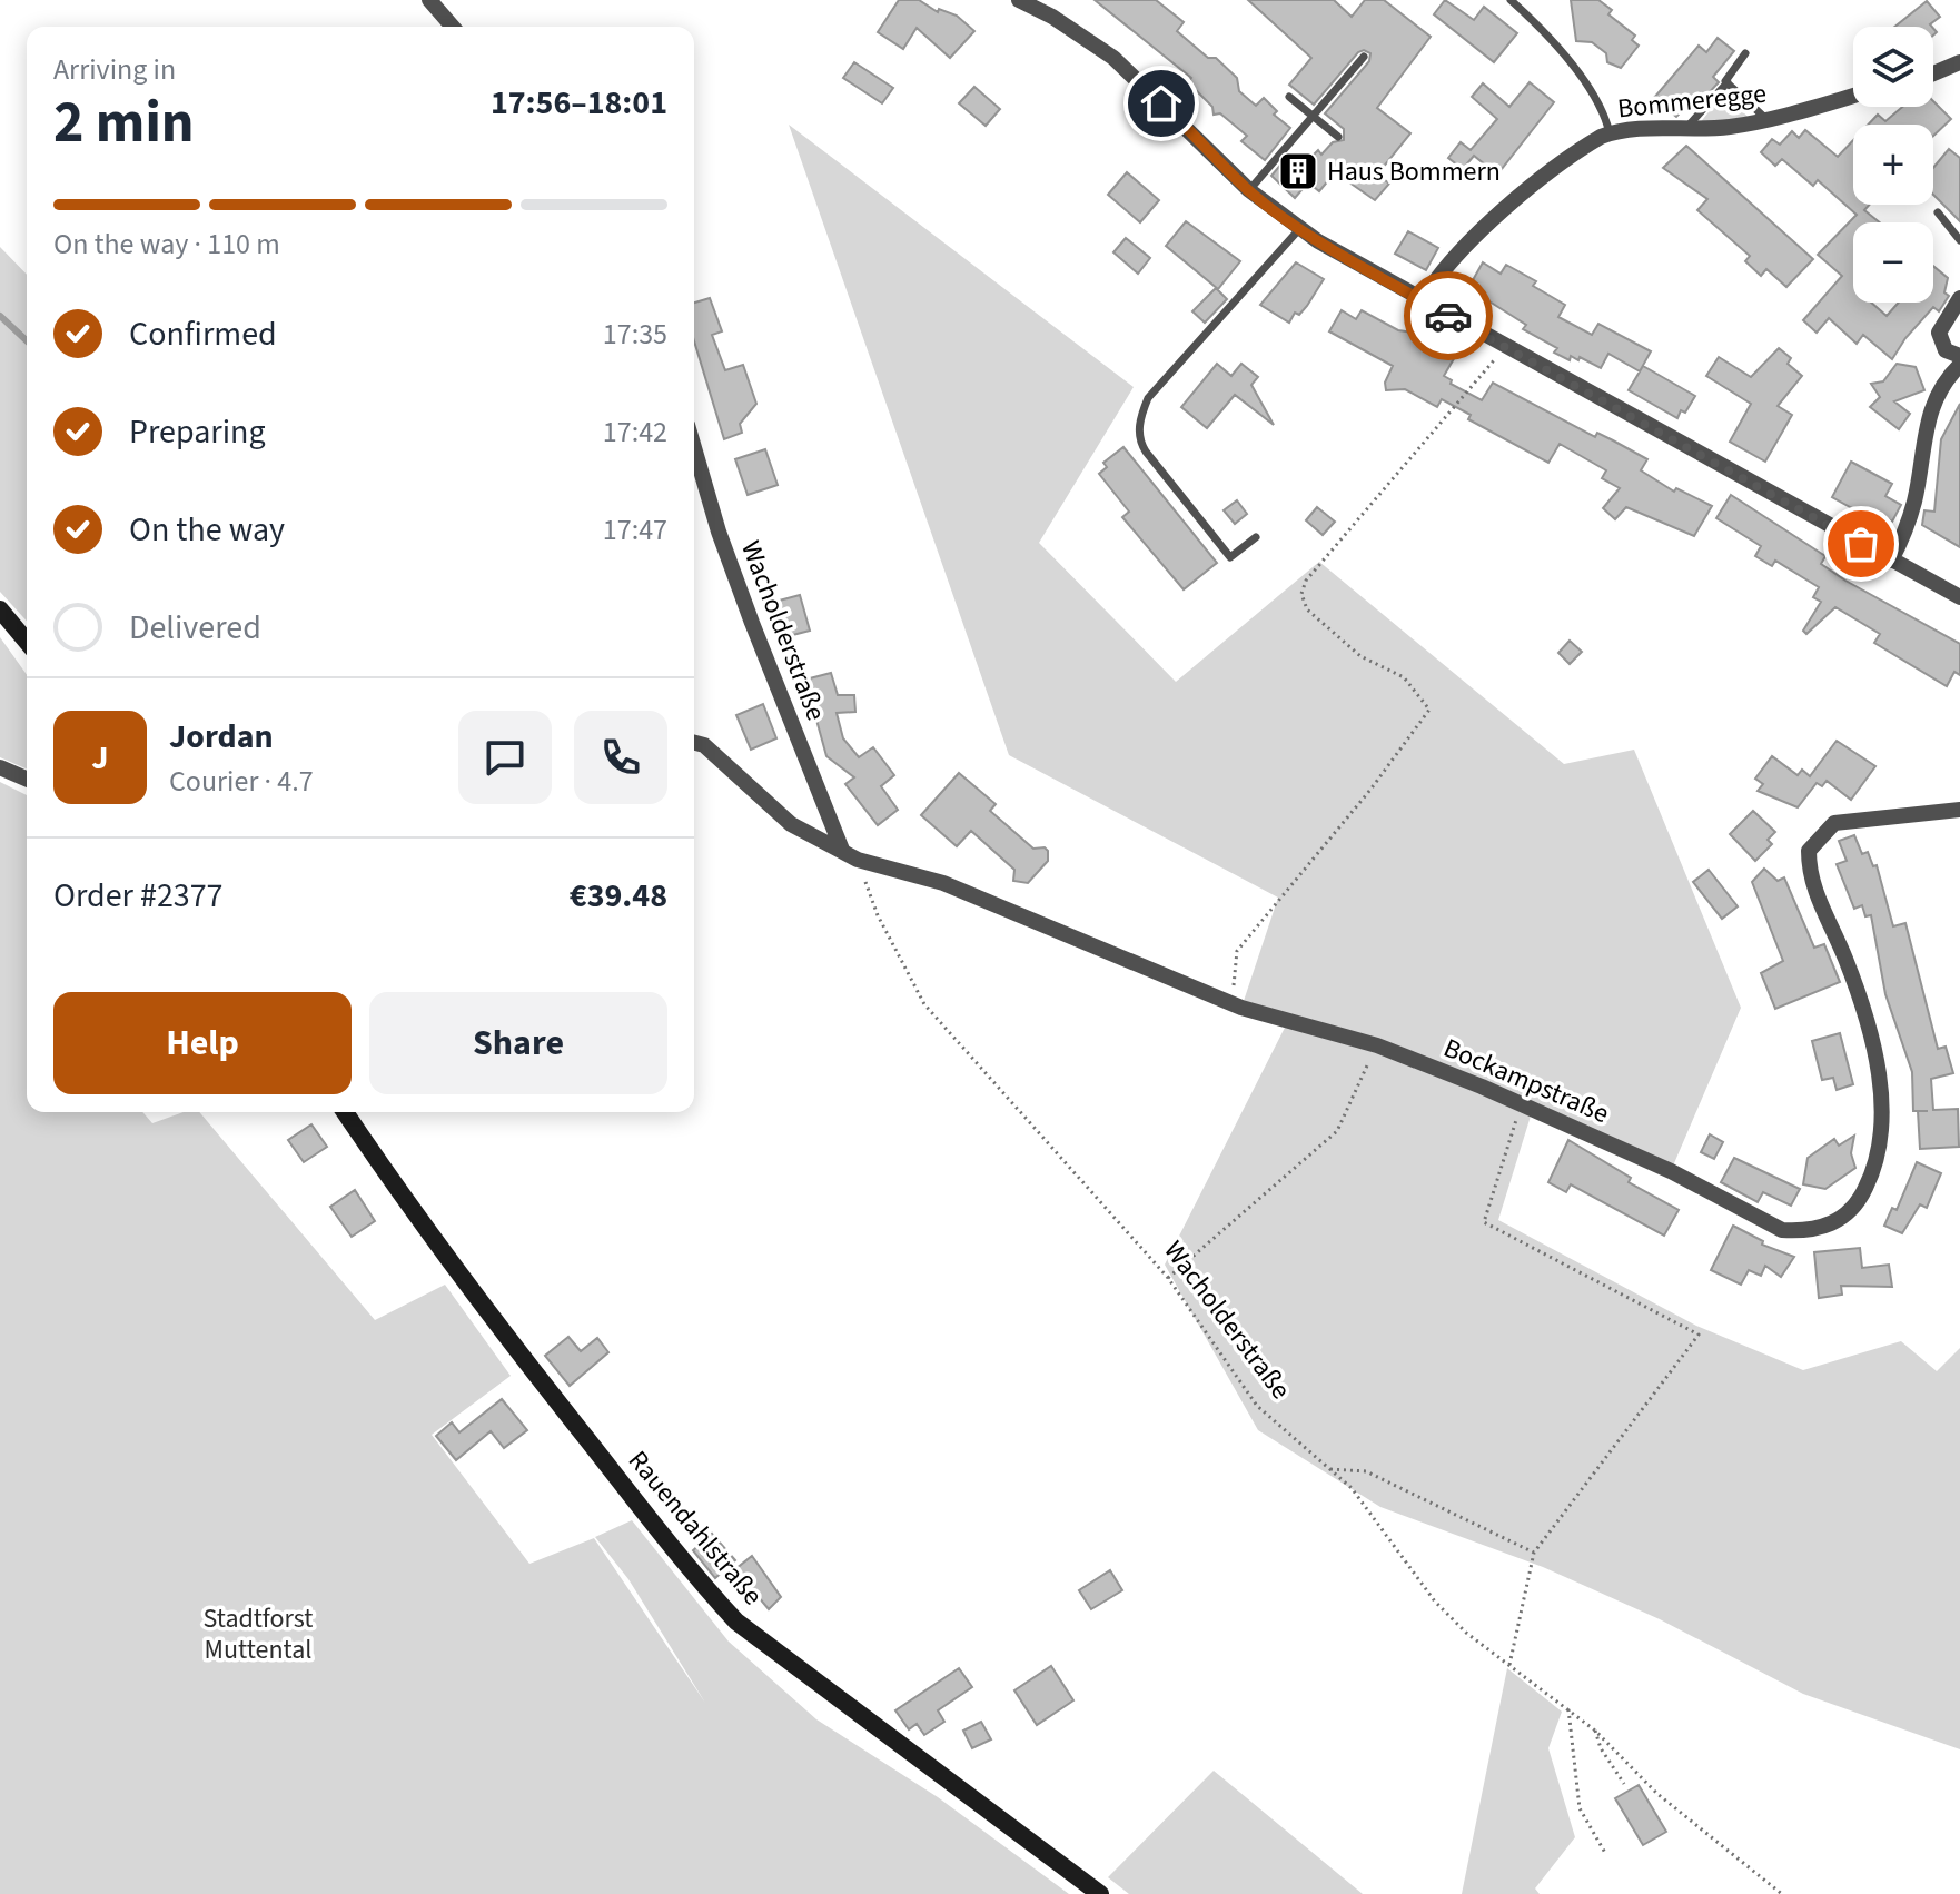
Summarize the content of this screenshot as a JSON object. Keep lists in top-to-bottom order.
{
  "streets": {
    "street": [
      "Bommeregge",
      "Wacholderstraße",
      "Bockampstraße",
      "Rauendahlstraße"
    ]
  },
  "crossings": [
    ["Wacholderstraße", "Bockampstraße"]
  ],
  "parks": ["Stadtforst Muttental"],
  "places": {
    "building": ["Haus Bommern"]
  },
  "page": {
    "map_buttons": ["+", "−"],
    "heading": ["2 min", "Arriving in", "17:56–18:01"],
    "panel": [
      "Jordan",
      "Courier · 4.7",
      "Order #2377",
      "€39.48"
    ],
    "bar": "On the way · 110 m",
    "list": [
      ["Confirmed", "17:35"],
      ["Preparing", "17:42"],
      ["On the way", "17:47"],
      "Delivered"
    ],
    "round": "J",
    "buttons": ["Help", "Share"]
  }
}
